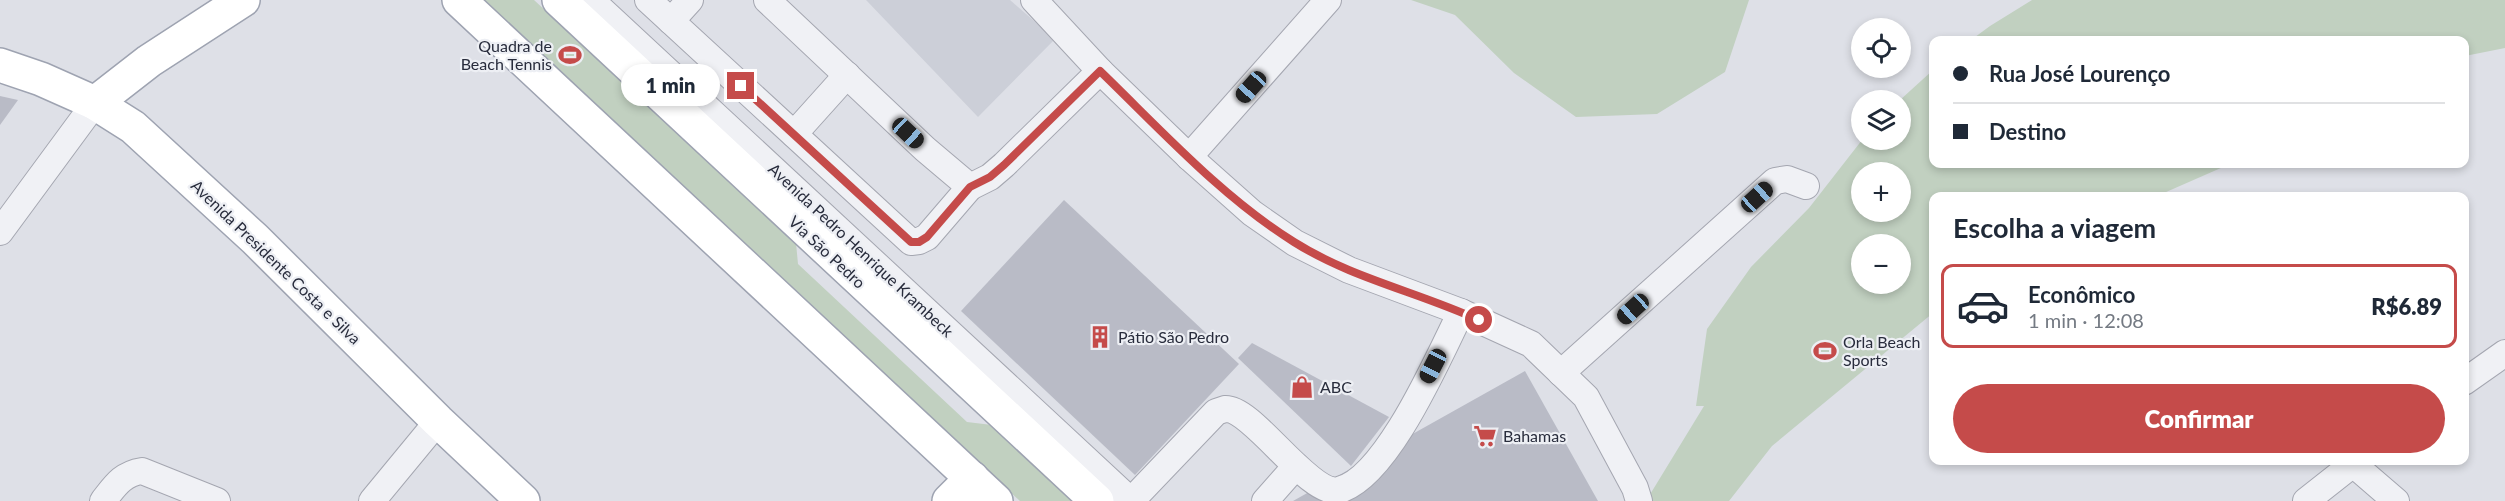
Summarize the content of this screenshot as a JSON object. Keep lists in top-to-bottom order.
{
  "streets": {
    "main road": ["Via São Pedro", "Avenida Presidente Costa e Silva"],
    "street": ["Avenida Pedro Henrique Krambeck"]
  },
  "places": {
    "sports": ["Quadra de Beach Tennis", "Orla Beach Sports"],
    "building": ["Pátio São Pedro"],
    "shop": ["ABC"],
    "supermarket": ["Bahamas"]
  },
  "page": {
    "map_buttons": ["+", "−"],
    "banner": ["Rua José Lourenço", "Destino"],
    "bubble": "1 min",
    "heading": "Escolha a viagem",
    "list": [
      {
        "name": "Econômico",
        "note": "1 min · 12:08",
        "value": "R$6.89"
      }
    ],
    "buttons": "Confirmar"
  }
}
